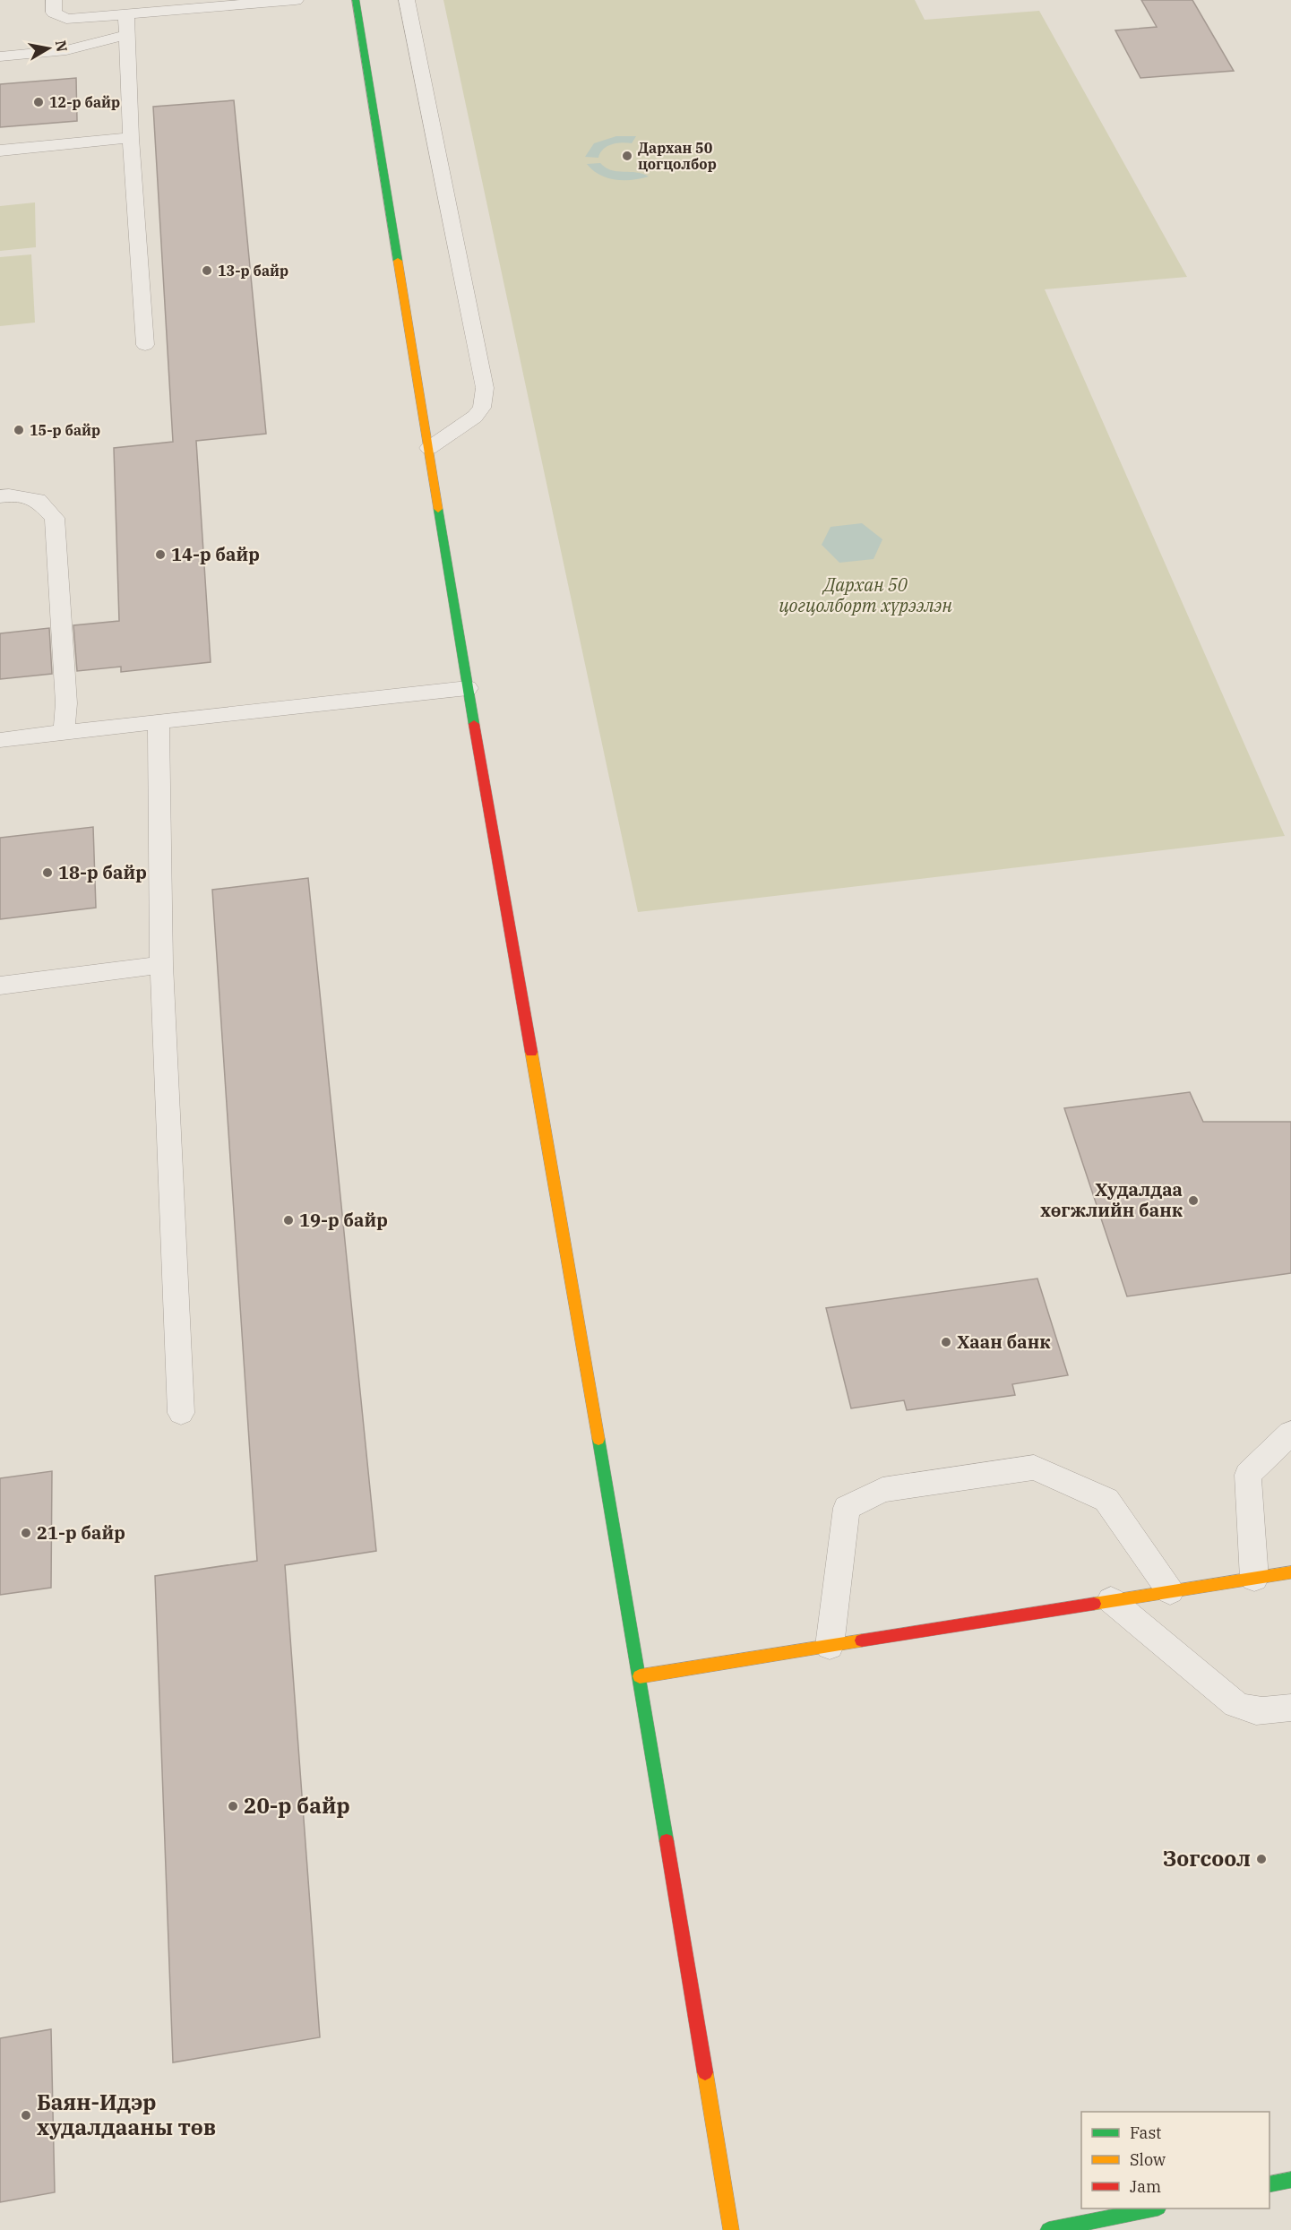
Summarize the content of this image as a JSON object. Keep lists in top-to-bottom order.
{
  "parks": ["Дархан 50 цогцолборт хүрээлэн"],
  "places": [
    "12-р байр",
    "Дархан 50 цогцолбор",
    "13-р байр",
    "15-р байр",
    "14-р байр",
    "18-р байр",
    "Худалдаа хөгжлийн банк",
    "19-р байр",
    "Хаан банк",
    "21-р байр",
    "20-р байр",
    "Зогсоол",
    "Баян-Идэр худалдааны төв"
  ],
  "legend": ["Fast", "Slow", "Jam"],
  "north": "right"
}
